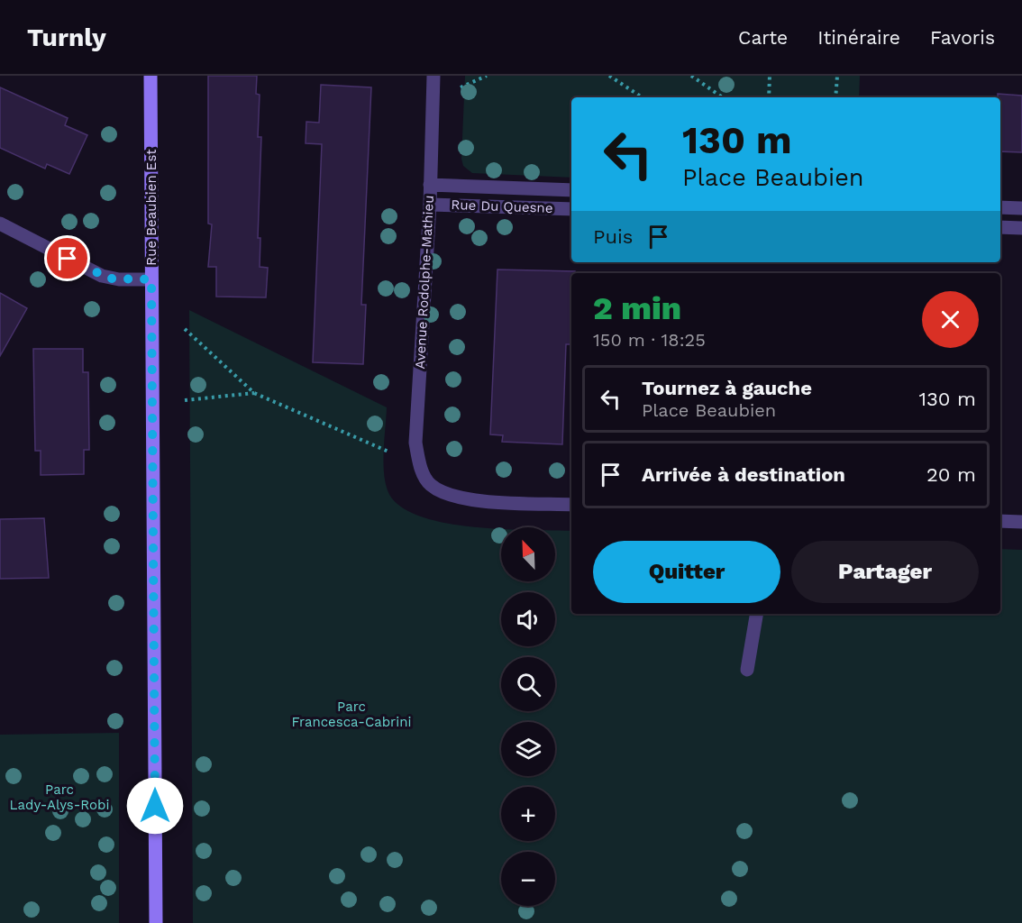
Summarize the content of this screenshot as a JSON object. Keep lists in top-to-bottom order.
{
  "streets": {
    "street": ["Rue Du Quesne", "Rue Beaubien Est", "Avenue Rodolphe-Mathieu"]
  },
  "crossings": [
    ["Rue Du Quesne", "Avenue Rodolphe-Mathieu"]
  ],
  "parks": ["Parc Francesca-Cabrini", "Parc Lady-Alys-Robi"],
  "north": "top left",
  "page": {
    "header": "Turnly",
    "nav": ["Carte", "Itinéraire", "Favoris"],
    "turn": ["130 m", "Place Beaubien"],
    "then": "Puis",
    "heading": ["2 min", "150 m · 18:25"],
    "list": [
      {
        "name": "Tournez à gauche",
        "note": "Place Beaubien",
        "value": "130 m"
      },
      {
        "name": "Arrivée à destination",
        "value": "20 m"
      }
    ],
    "map_buttons": ["+", "−"],
    "buttons": ["Quitter", "Partager"]
  }
}
